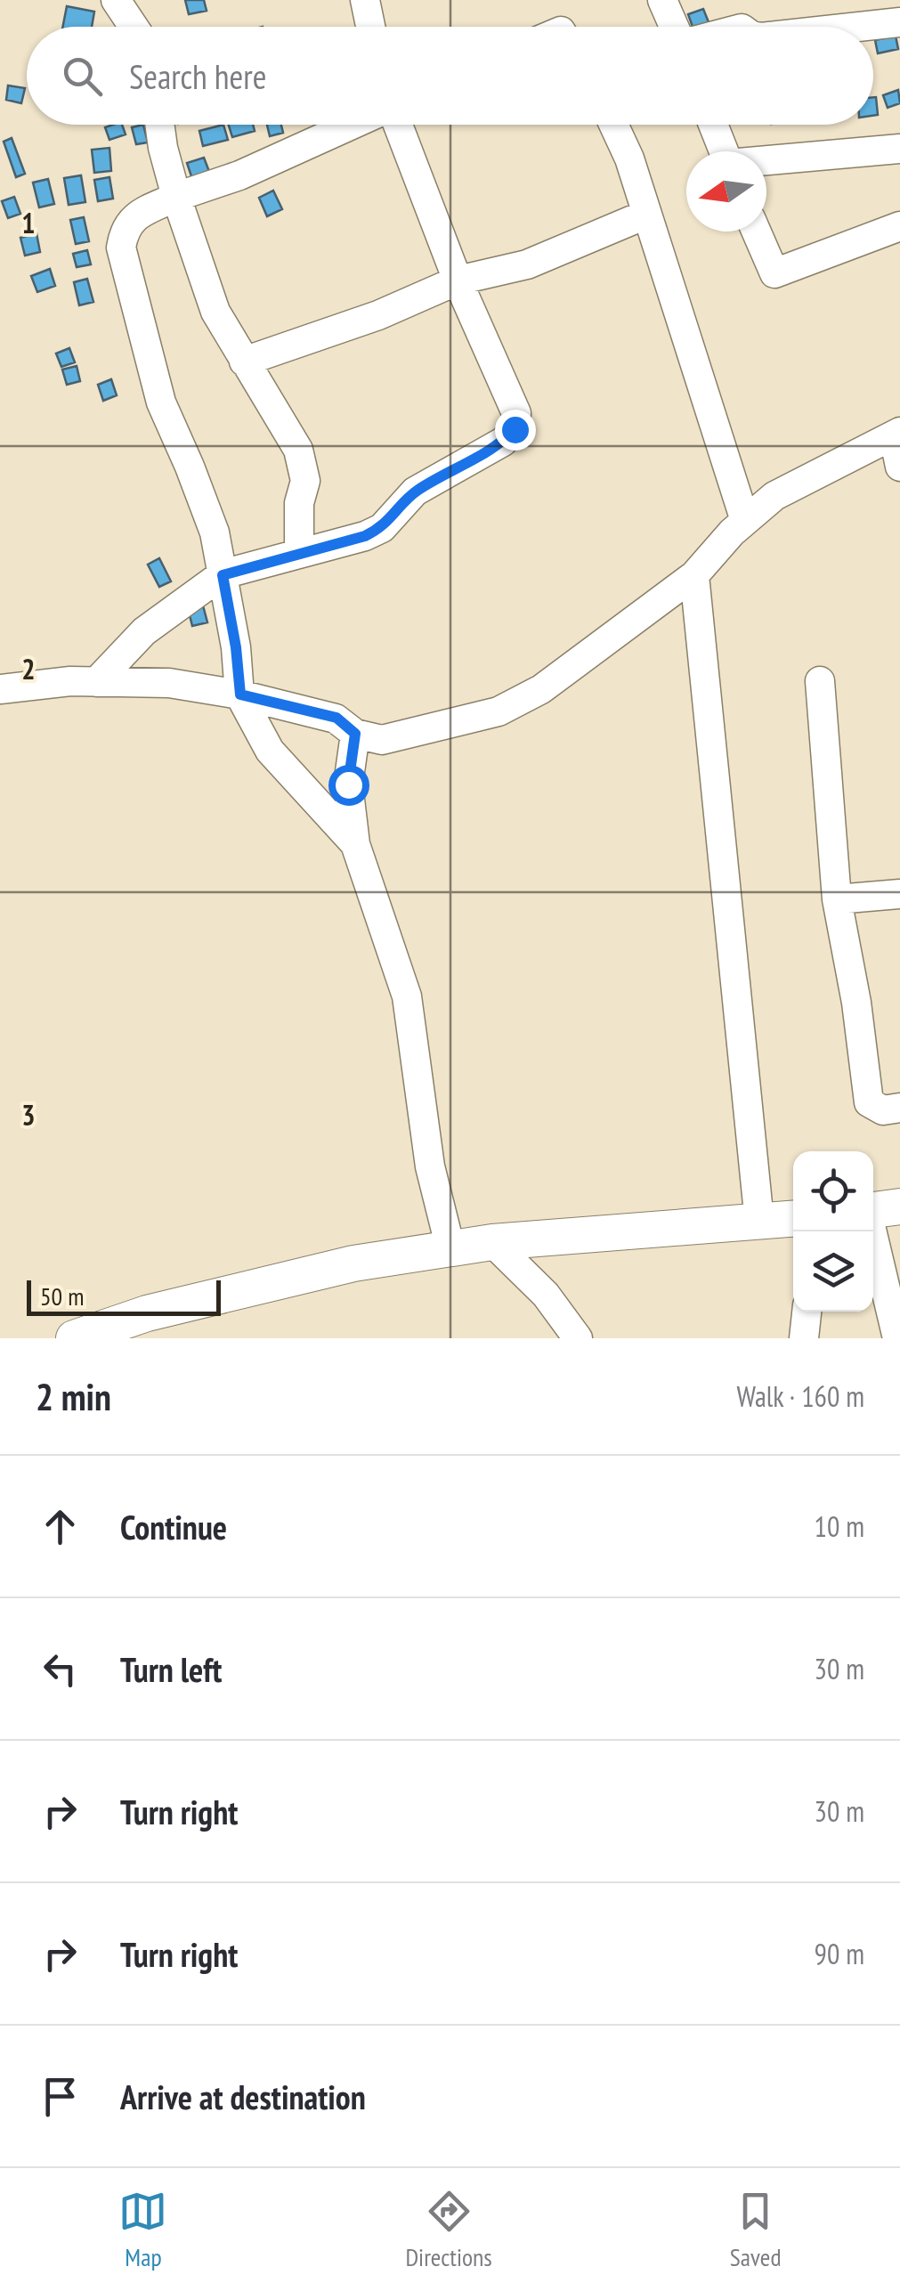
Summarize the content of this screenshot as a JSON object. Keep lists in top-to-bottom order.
{
  "scale_bar": "50 m",
  "north": "left",
  "page": {
    "search": "Search here",
    "scale": "50 m",
    "heading": ["2 min", "Walk · 160 m"],
    "list": [
      ["Continue", "10 m"],
      ["Turn left", "30 m"],
      ["Turn right", "30 m"],
      ["Turn right", "90 m"],
      "Arrive at destination"
    ],
    "nav": ["Map", "Directions", "Saved"]
  },
  "grid": {
    "rows": ["1", "2", "3"]
  }
}
